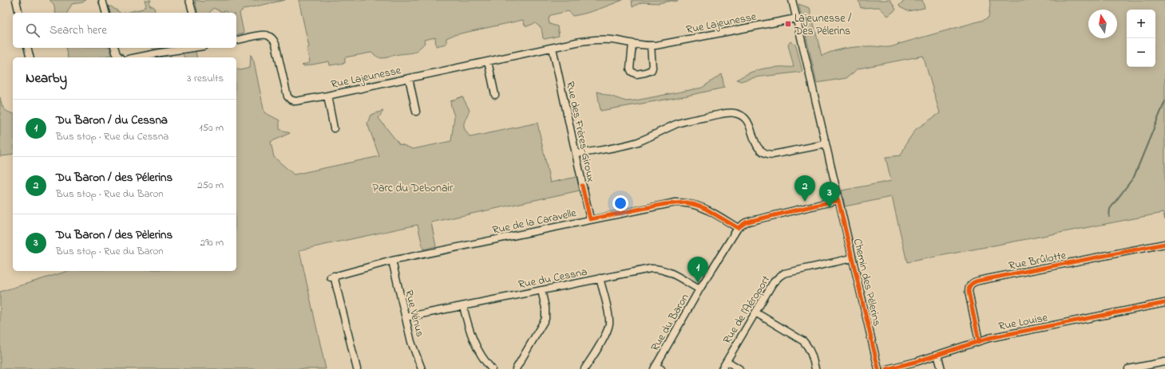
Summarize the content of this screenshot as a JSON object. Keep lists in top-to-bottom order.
{
  "streets": {
    "street": [
      "Rue Lajeunesse",
      "Rue des Frères-Giroux",
      "Rue de la Caravelle",
      "Rue Brûlotte",
      "Rue du Cessna",
      "Chemin des Pèlerins",
      "Rue de l'Aéroport",
      "Rue Vénus",
      "Rue Louise",
      "Rue du Baron"
    ]
  },
  "crossings": [
    ["Rue Lajeunesse", "Rue des Frères-Giroux"],
    ["Rue Lajeunesse", "Chemin des Pèlerins"],
    ["Rue des Frères-Giroux", "Rue de la Caravelle"],
    ["Rue de la Caravelle", "Rue Vénus"],
    ["Rue de la Caravelle", "Rue du Baron"],
    ["Rue Brûlotte", "Rue Louise"],
    ["Rue du Cessna", "Rue Vénus"],
    ["Rue du Cessna", "Rue du Baron"],
    ["Chemin des Pèlerins", "Rue de l'Aéroport"]
  ],
  "parks": ["Parc du Debonair"],
  "places": {
    "transit": ["Lajeunesse / Des Pélerins"]
  },
  "north": "top",
  "page": {
    "map_buttons": ["+", "−"],
    "search": "Search here",
    "heading": ["Nearby", "3 results"],
    "list": [
      {
        "mark": "1",
        "name": "Du Baron / du Cessna",
        "note": "Bus stop · Rue du Cessna",
        "value": "150 m"
      },
      {
        "mark": "2",
        "name": "Du Baron / des Pélerins",
        "note": "Bus stop · Rue du Baron",
        "value": "250 m"
      },
      {
        "mark": "3",
        "name": "Du Baron / des Pèlerins",
        "note": "Bus stop · Rue du Baron",
        "value": "290 m"
      }
    ],
    "pins": ["2", "3", "1"]
  }
}
